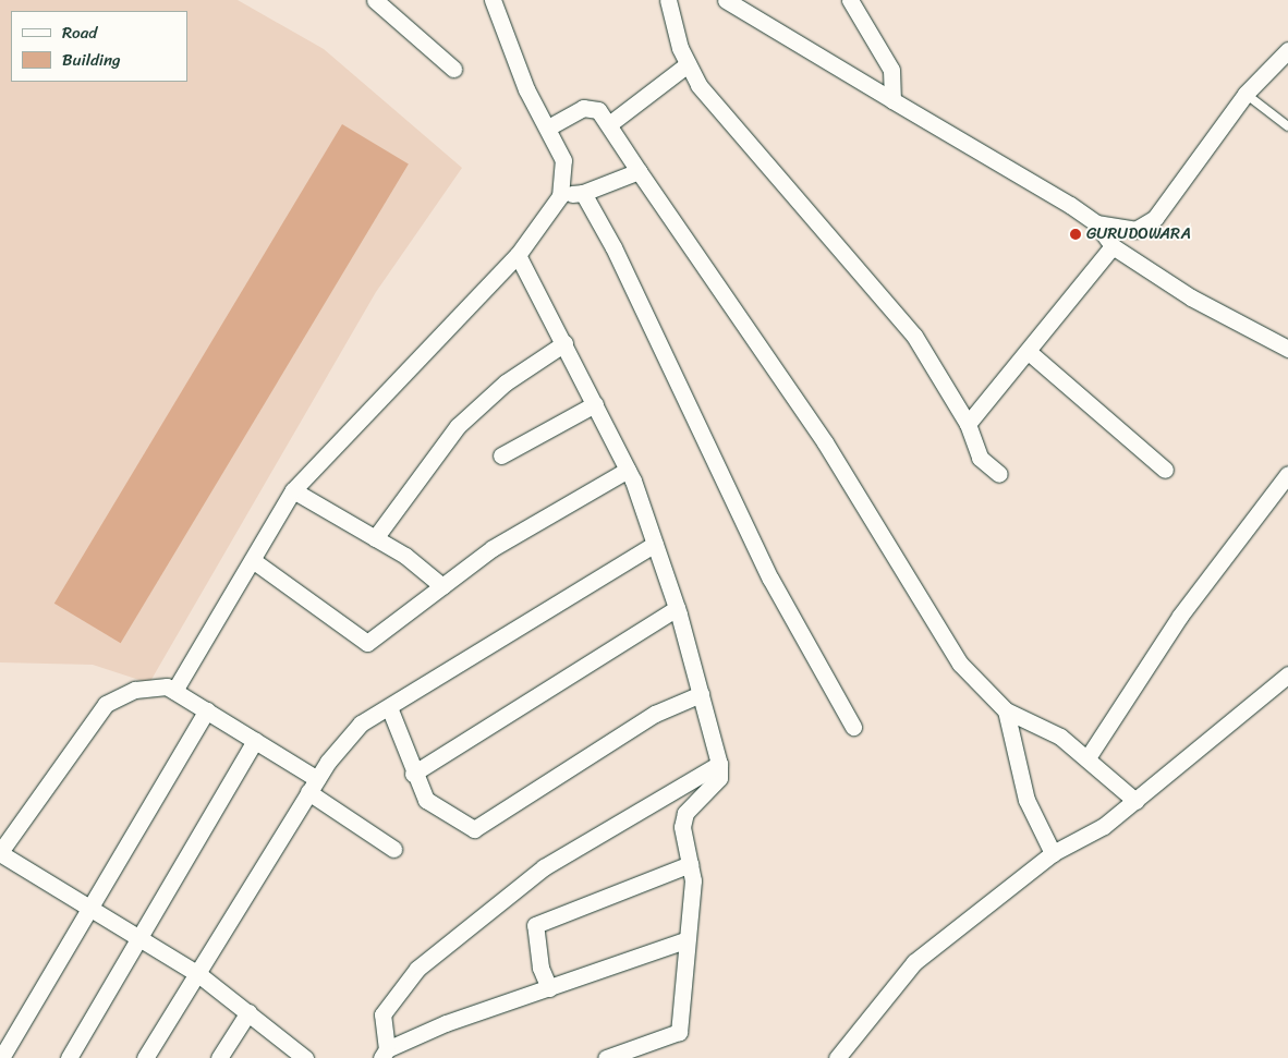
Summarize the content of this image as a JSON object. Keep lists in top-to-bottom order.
{
  "places": ["GURUDOWARA"],
  "legend": ["Road", "Building"]
}
